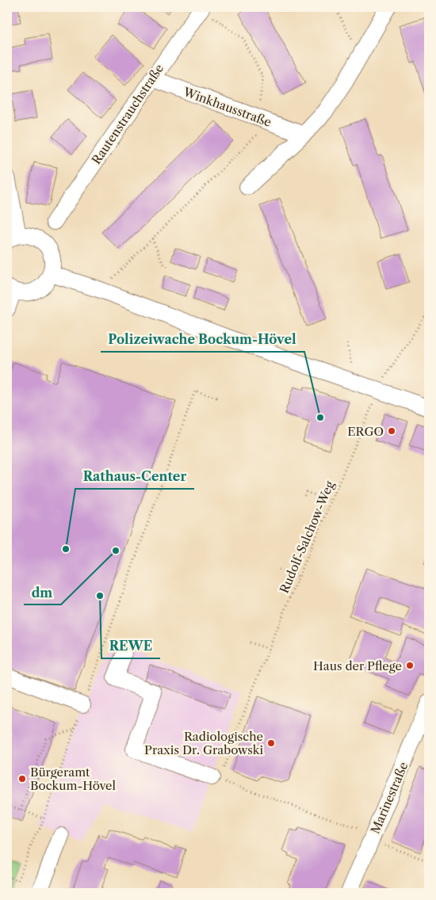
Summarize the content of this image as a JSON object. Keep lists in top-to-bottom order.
{
  "streets": {
    "street": ["Winkhausstraße", "Rautenstrauchstraße", "Marinestraße"],
    "path": ["Rudolf-Salchow-Weg"]
  },
  "crossings": [
    ["Winkhausstraße", "Rautenstrauchstraße"]
  ],
  "places": [
    "Polizeiwache Bockum-Hövel",
    "ERGO",
    "Rathaus-Center",
    "dm",
    "REWE",
    "Haus der Pflege",
    "Radiologische Praxis Dr. Grabowski",
    "Bürgeramt Bockum-Hövel"
  ]
}
